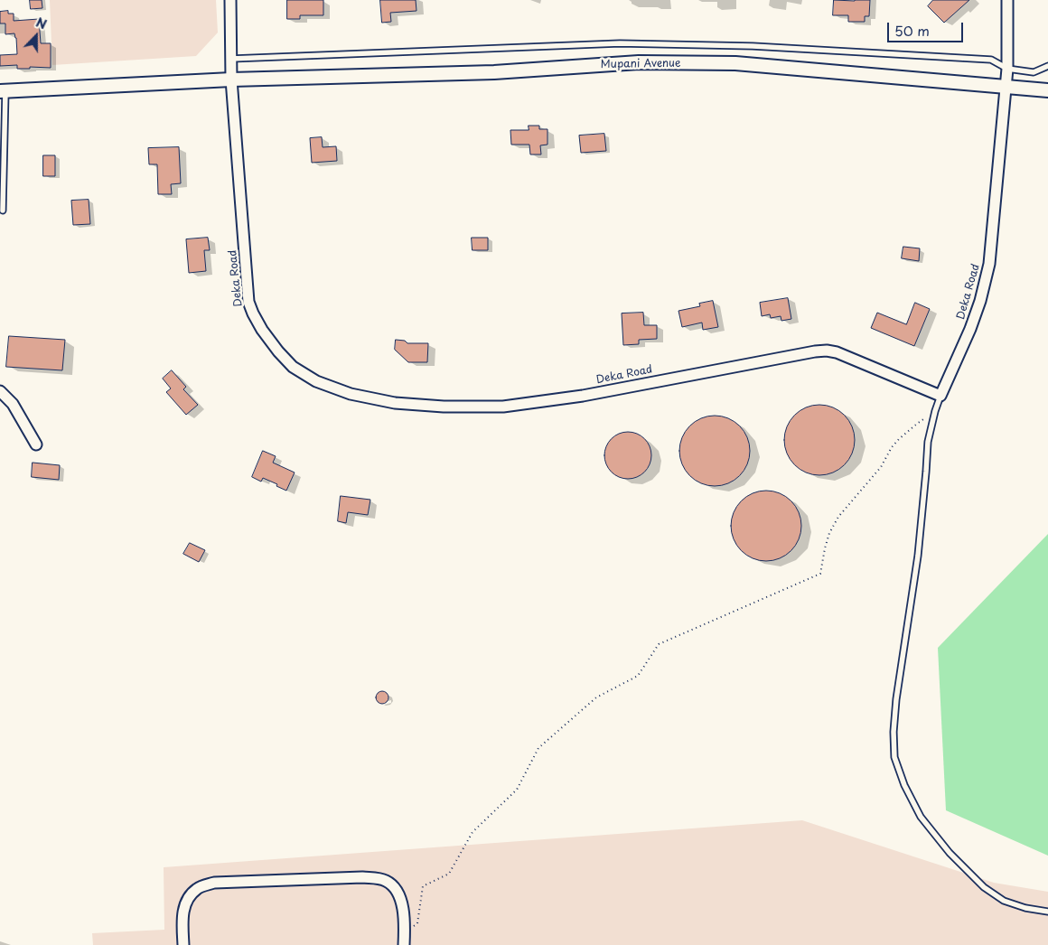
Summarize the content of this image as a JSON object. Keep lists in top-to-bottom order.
{
  "streets": {
    "street": ["Mupani Avenue", "Deka Road"]
  },
  "crossings": [
    ["Mupani Avenue", "Deka Road"]
  ],
  "scale_bar": "50 m",
  "north": "top"
}
